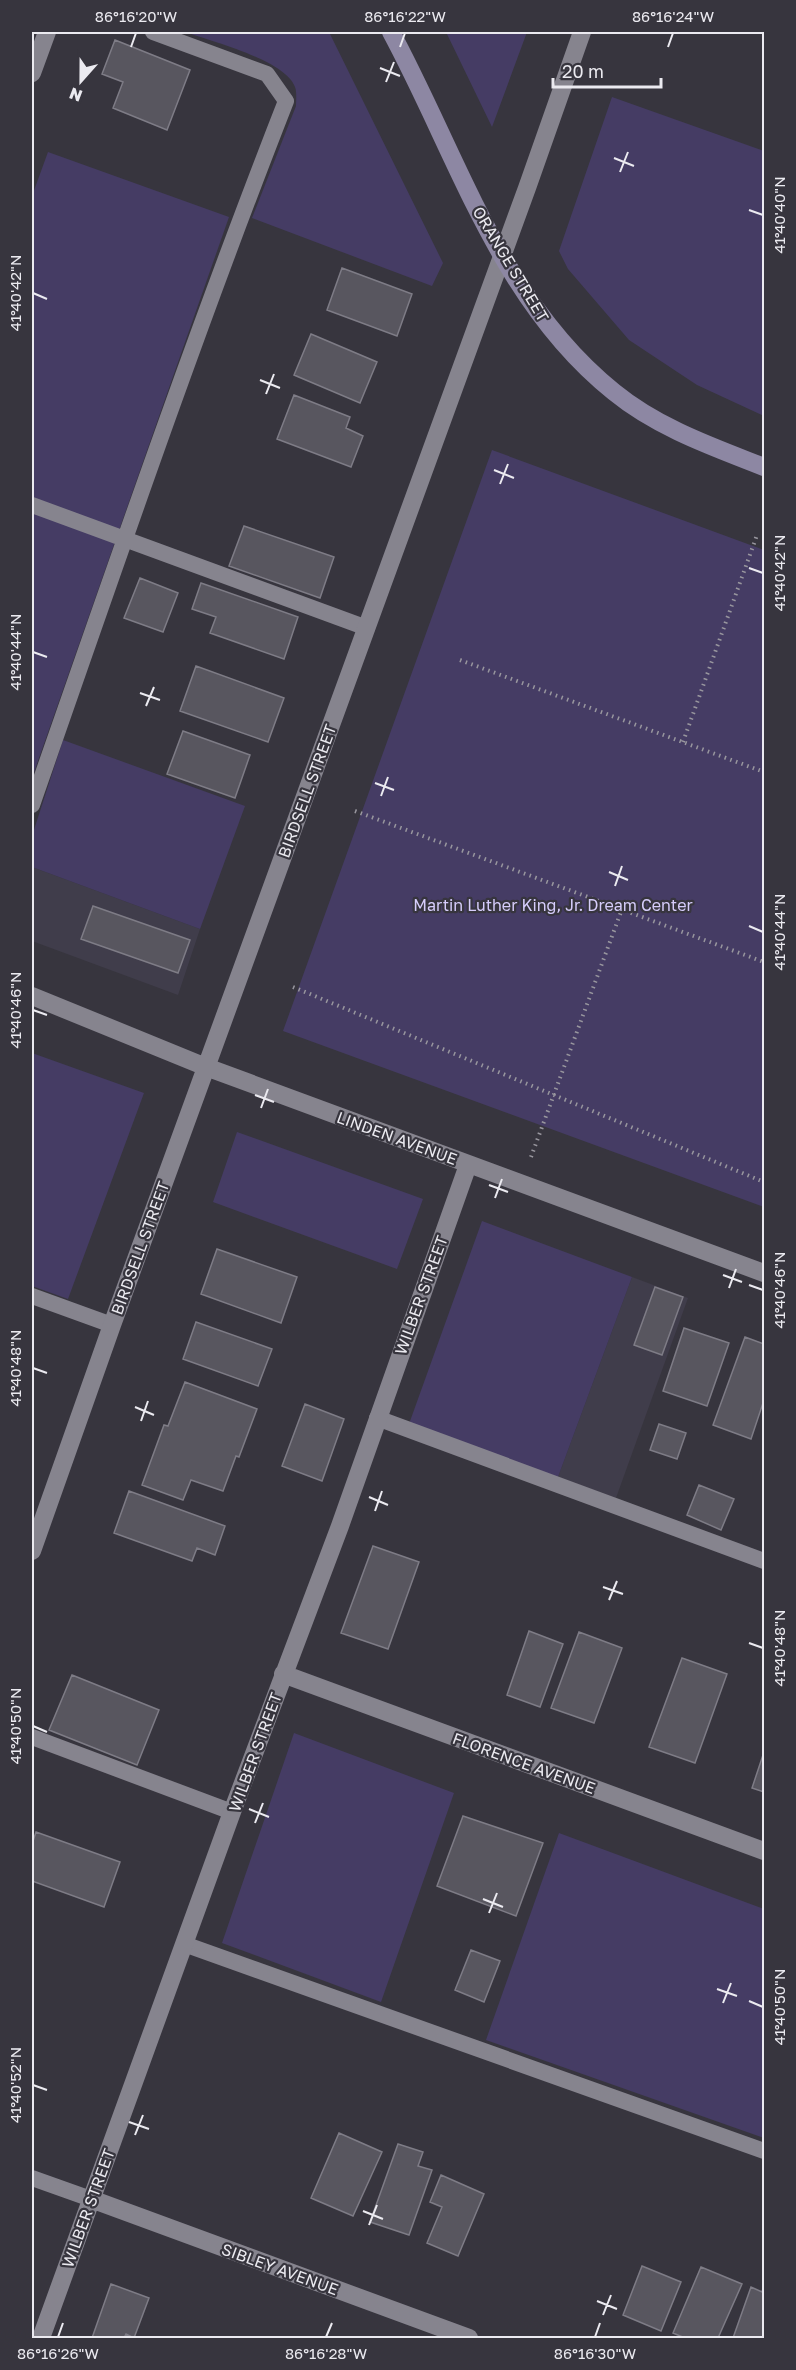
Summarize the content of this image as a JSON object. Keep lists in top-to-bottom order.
{
  "streets": {
    "street": [
      "ORANGE STREET",
      "BIRDSELL STREET",
      "LINDEN AVENUE",
      "WILBER STREET",
      "FLORENCE AVENUE",
      "SIBLEY AVENUE"
    ]
  },
  "crossings": [
    ["ORANGE STREET", "BIRDSELL STREET"],
    ["BIRDSELL STREET", "LINDEN AVENUE"],
    ["LINDEN AVENUE", "WILBER STREET"],
    ["WILBER STREET", "FLORENCE AVENUE"],
    ["WILBER STREET", "SIBLEY AVENUE"]
  ],
  "parks": ["Martin Luther King, Jr. Dream Center"],
  "scale_bar": "20 m",
  "north": "bottom",
  "coordinates": [
    "86°16'20\"W",
    "86°16'22\"W",
    "86°16'24\"W",
    "41°40'40\"N",
    "41°40'42\"N",
    "41°40'44\"N",
    "41°40'46\"N",
    "41°40'48\"N",
    "41°40'50\"N",
    "41°40'52\"N",
    "86°16'26\"W",
    "86°16'28\"W",
    "86°16'30\"W"
  ]
}
